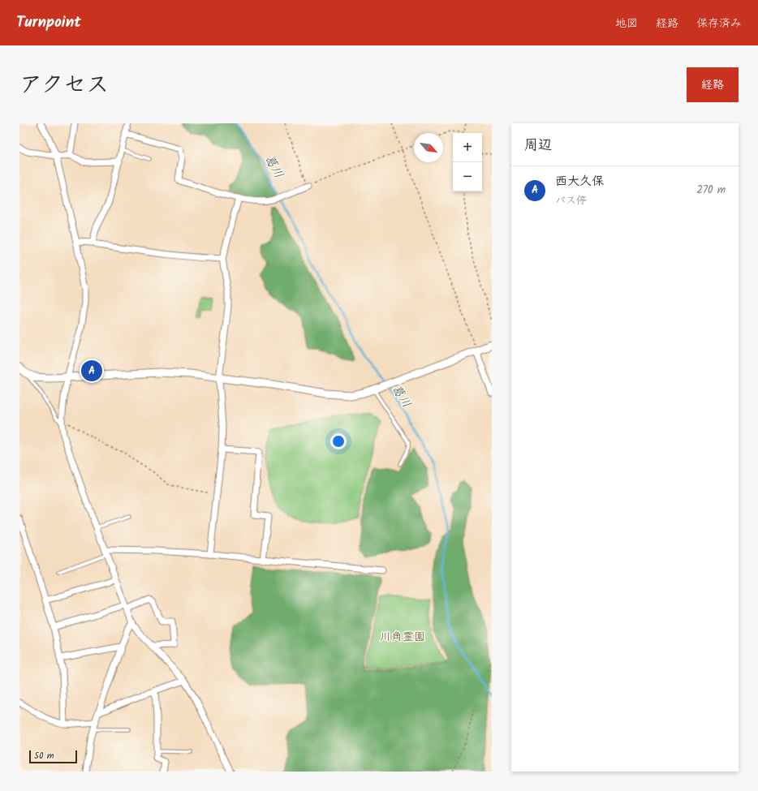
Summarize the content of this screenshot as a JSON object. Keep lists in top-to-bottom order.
{
  "water": ["葛川"],
  "parks": ["川角霊園"],
  "scale_bar": "50 m",
  "north": "bottom right",
  "page": {
    "header": "Turnpoint",
    "nav": ["地図", "経路", "保存済み"],
    "title": "アクセス",
    "buttons": "経路",
    "heading": "周辺",
    "map_buttons": ["+", "−"],
    "list": [
      {
        "mark": "A",
        "name": "西大久保",
        "note": "バス停",
        "value": "270 m"
      }
    ],
    "pins": "A",
    "scale": "50 m"
  }
}
